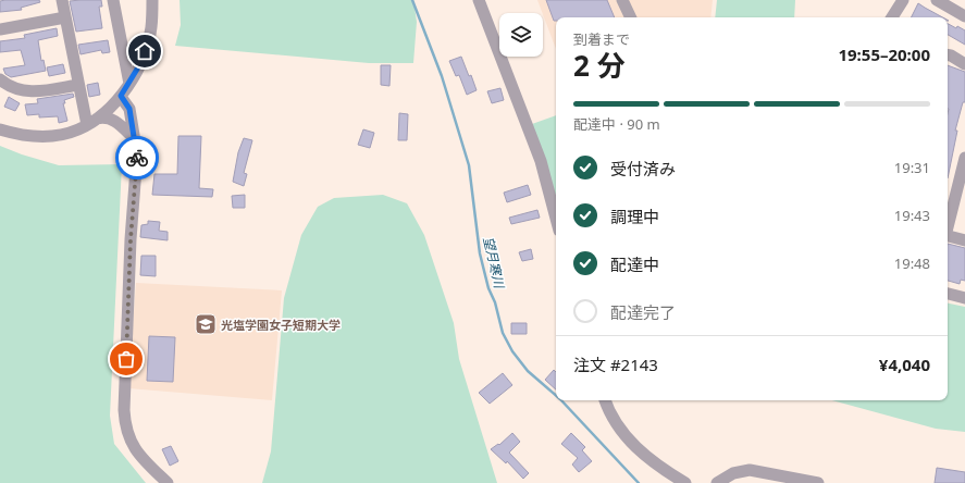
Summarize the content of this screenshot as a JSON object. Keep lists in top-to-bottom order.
{
  "water": ["望月寒川"],
  "places": {
    "school or university": ["光塩学園女子短期大学"]
  },
  "page": {
    "heading": ["2 分", "到着まで", "19:55–20:00"],
    "panel": ["注文 #2143", "¥4,040"],
    "bar": "配達中 · 90 m",
    "list": [
      ["受付済み", "19:31"],
      ["調理中", "19:43"],
      ["配達中", "19:48"],
      "配達完了"
    ]
  }
}
